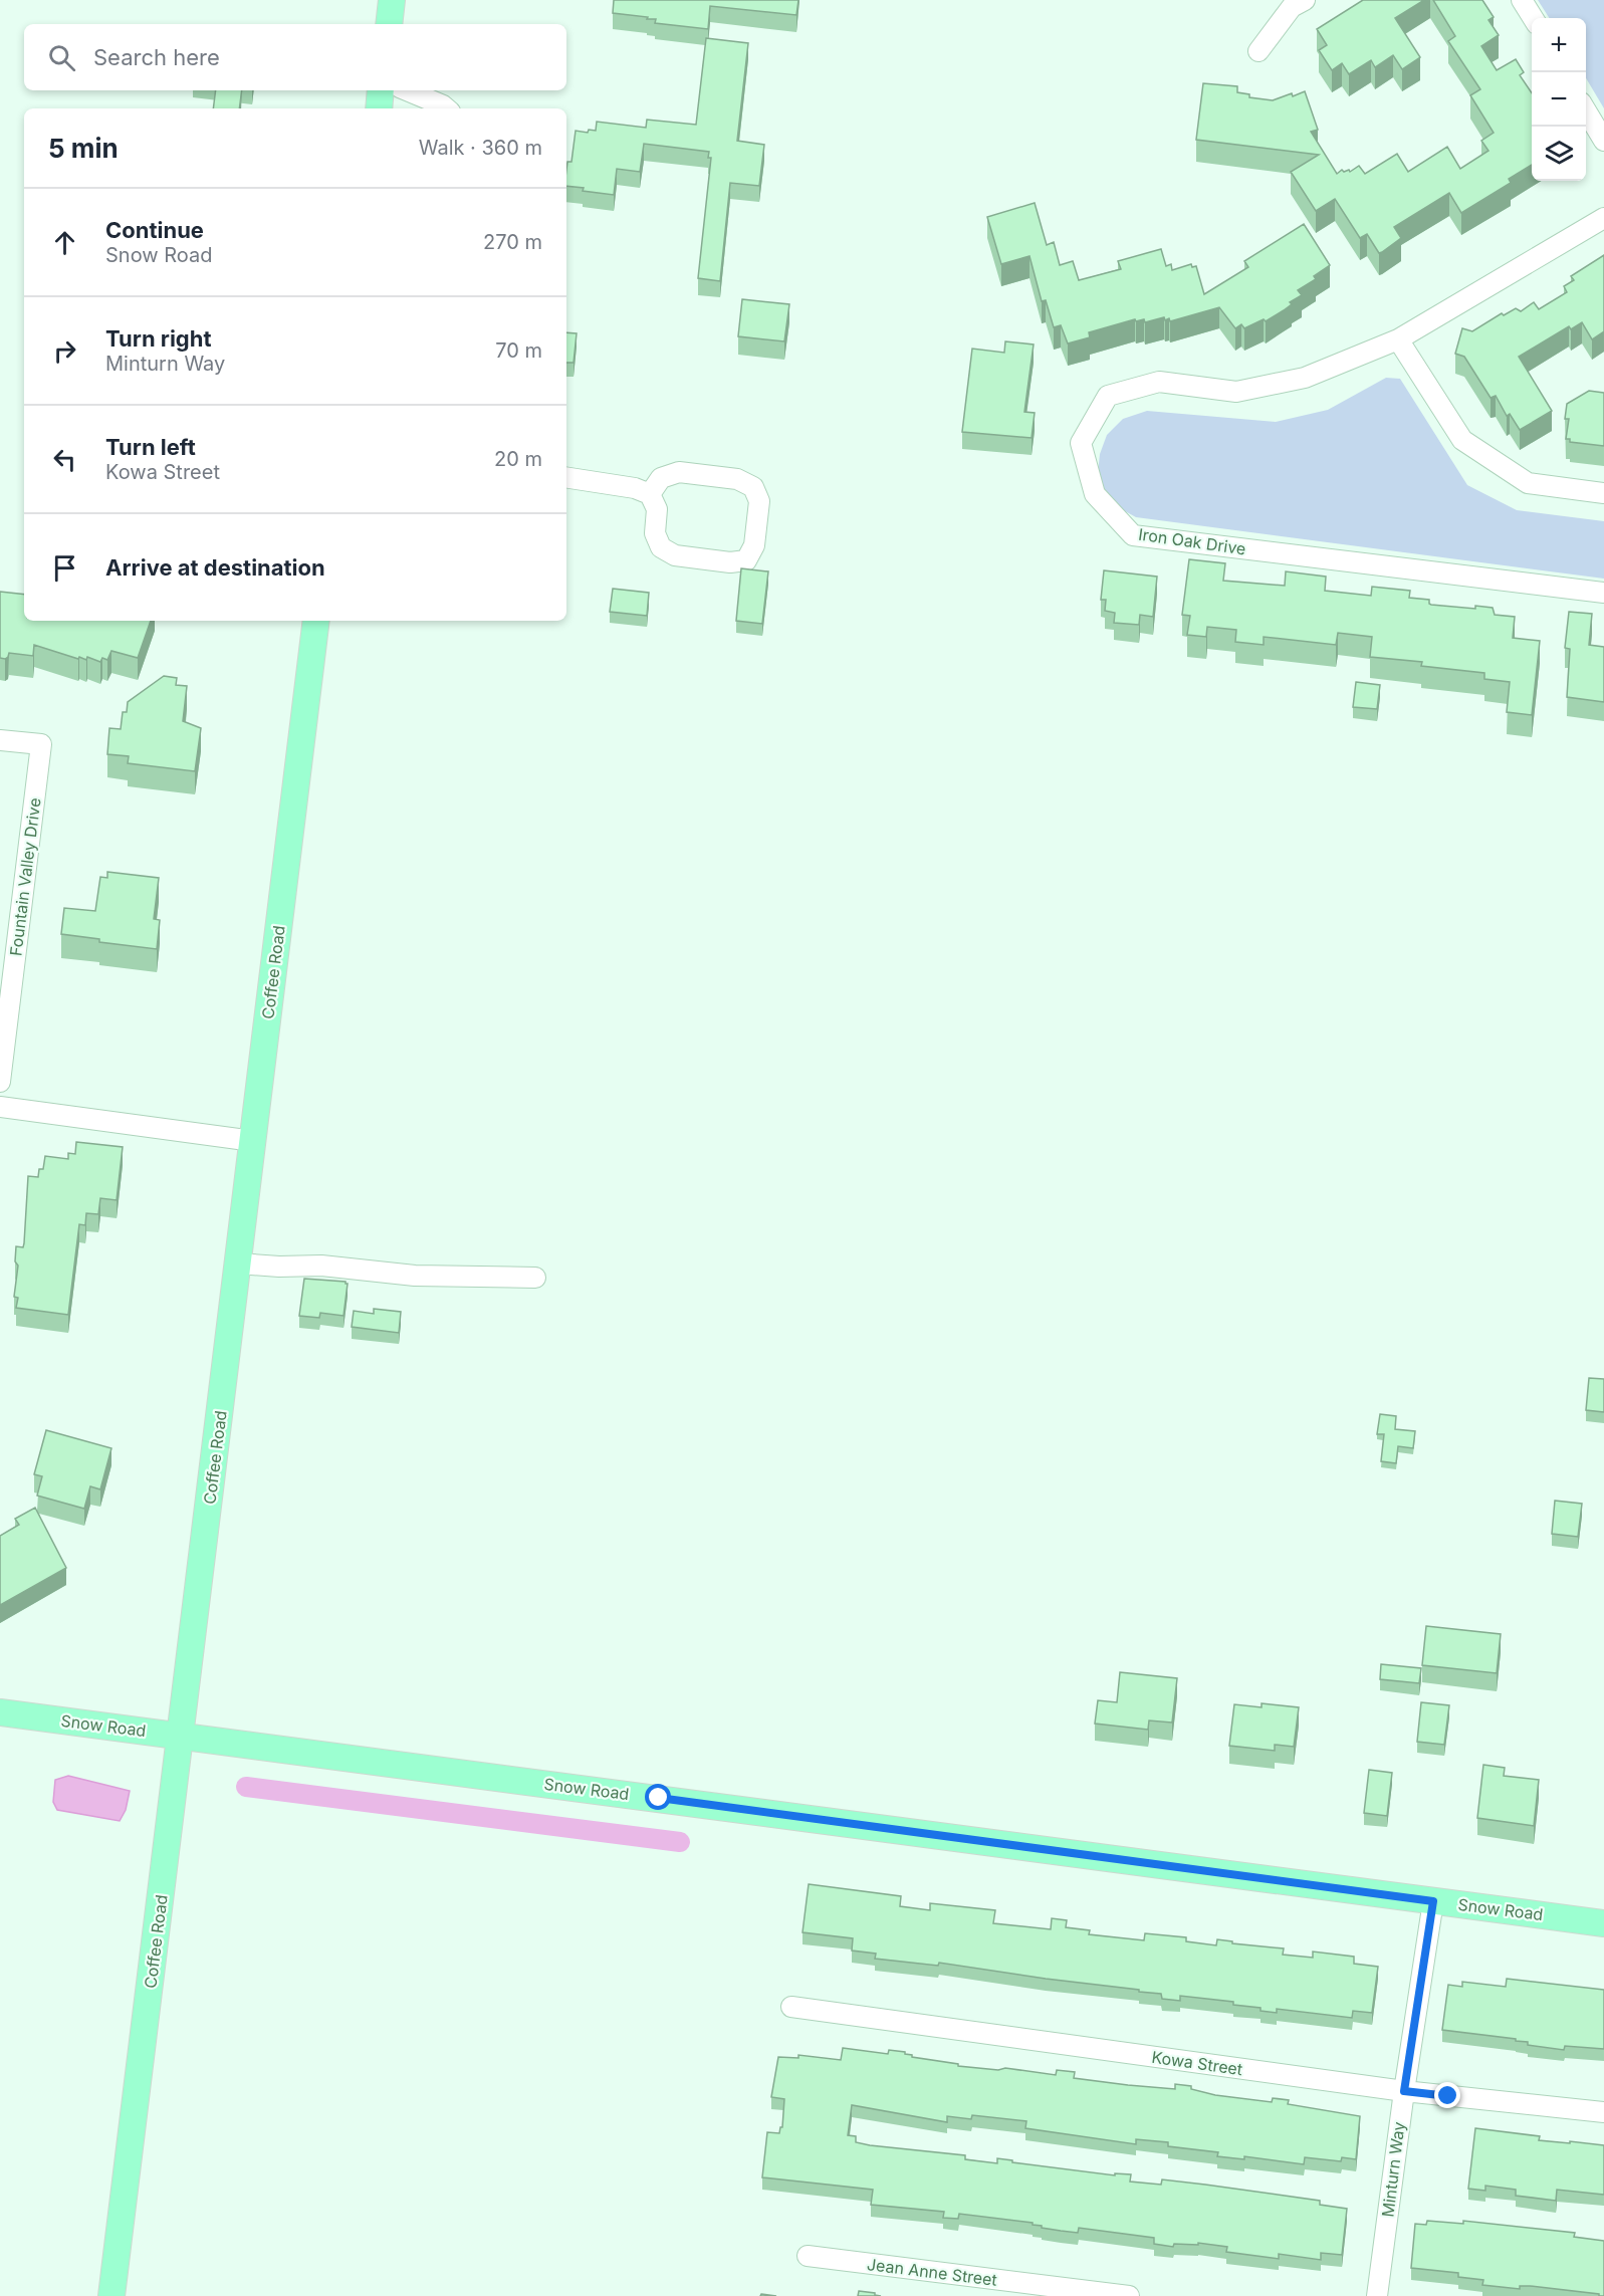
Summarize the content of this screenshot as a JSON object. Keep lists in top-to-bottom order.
{
  "streets": {
    "main road": ["Coffee Road", "Snow Road"],
    "street": [
      "Iron Oak Drive",
      "Fountain Valley Drive",
      "Kowa Street",
      "Minturn Way",
      "Jean Anne Street"
    ]
  },
  "crossings": [
    ["Coffee Road", "Snow Road"],
    ["Snow Road", "Minturn Way"],
    ["Kowa Street", "Minturn Way"]
  ],
  "page": {
    "map_buttons": ["+", "−"],
    "search": "Search here",
    "heading": ["5 min", "Walk · 360 m"],
    "list": [
      ["Continue", "Snow Road", "270 m"],
      ["Turn right", "Minturn Way", "70 m"],
      ["Turn left", "Kowa Street", "20 m"],
      "Arrive at destination"
    ]
  }
}
